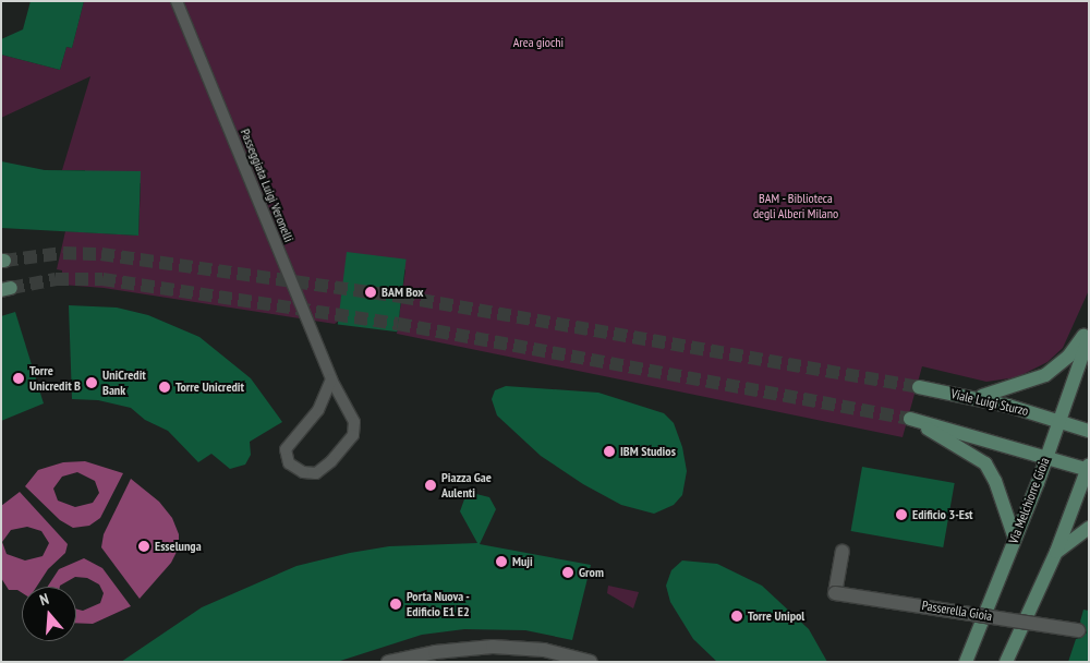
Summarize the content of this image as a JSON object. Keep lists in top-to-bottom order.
{
  "streets": {
    "main road": ["Viale Luigi Sturzo", "Via Melchiorre Gioia"],
    "street": ["Passerella Gioia"],
    "lane": ["Passeggiata Luigi Veronelli"]
  },
  "crossings": [
    ["Viale Luigi Sturzo", "Via Melchiorre Gioia"]
  ],
  "parks": ["Area giochi", "BAM - Biblioteca degli Alberi Milano"],
  "places": [
    "BAM Box",
    "Torre Unicredit B",
    "UniCredit Bank",
    "Torre Unicredit",
    "IBM Studios",
    "Piazza Gae Aulenti",
    "Edificio 3-Est",
    "Esselunga",
    "Muji",
    "Grom",
    "Porta Nuova - Edificio E1 E2",
    "Torre Unipol"
  ],
  "north": "top"
}
